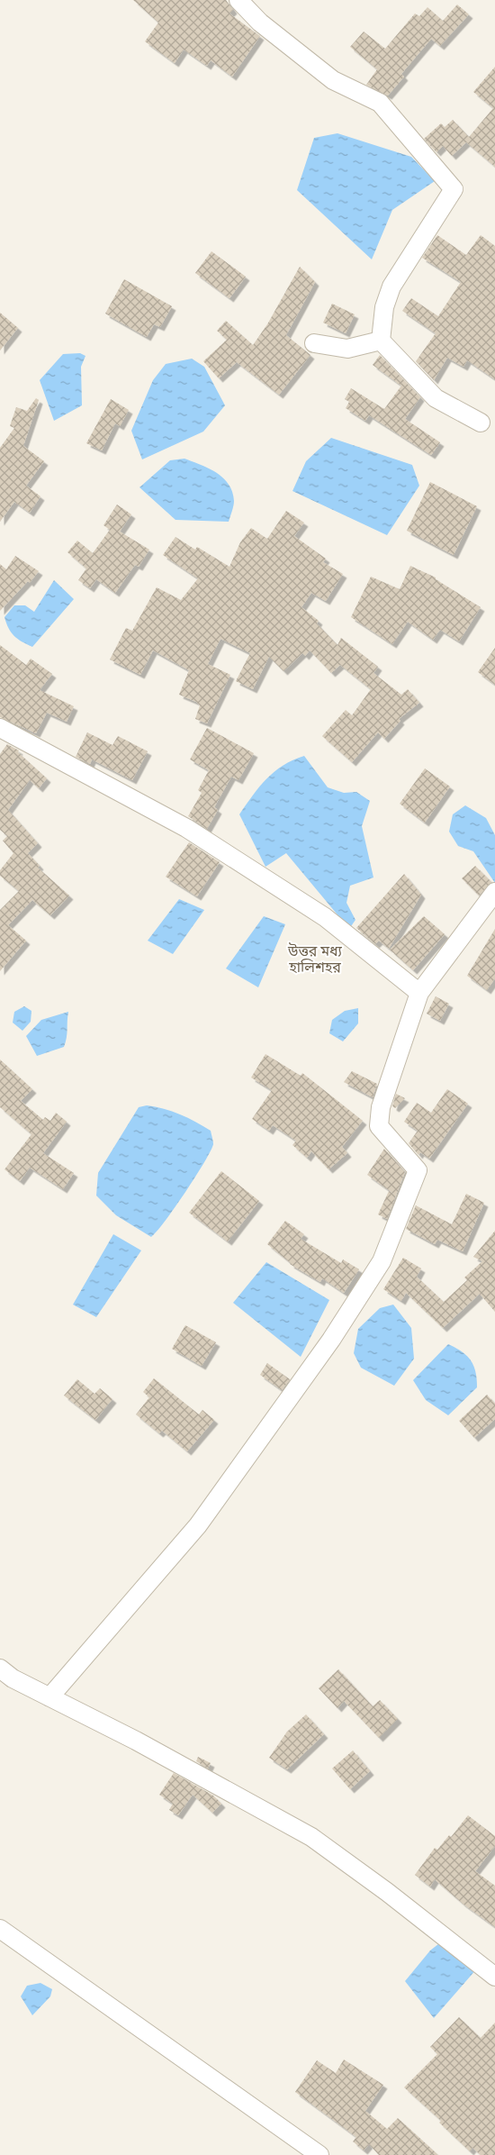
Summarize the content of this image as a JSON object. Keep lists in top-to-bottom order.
{
  "districts": ["উত্তর মধ্য হালিশহর"]
}
